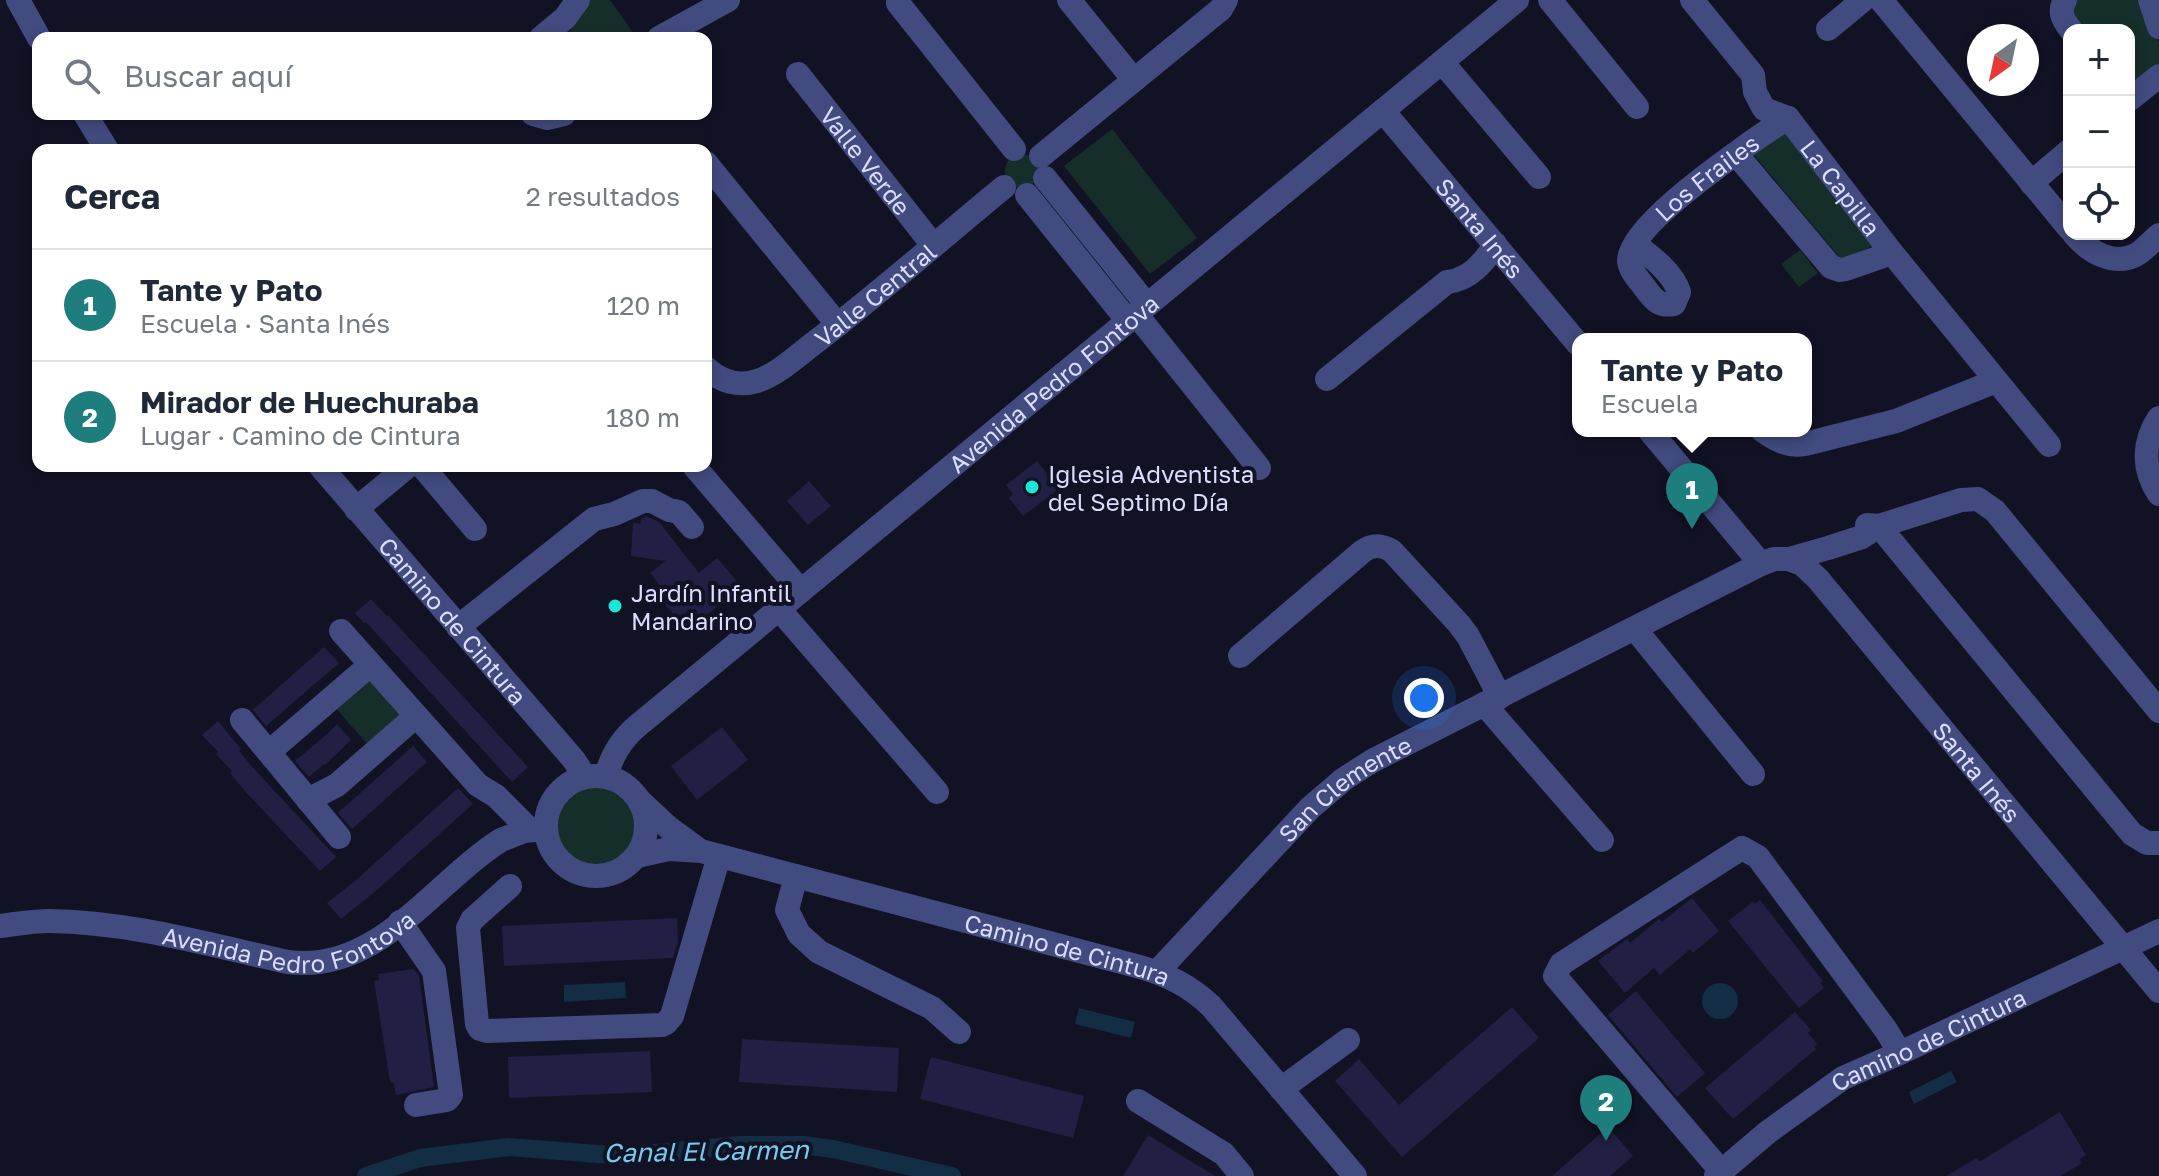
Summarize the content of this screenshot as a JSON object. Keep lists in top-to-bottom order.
{
  "streets": {
    "street": [
      "Valle Verde",
      "Los Frailes",
      "La Capilla",
      "Santa Inés",
      "Valle Central",
      "Avenida Pedro Fontova",
      "Camino de Cintura",
      "San Clemente"
    ]
  },
  "crossings": [
    ["Valle Verde", "Valle Central"],
    ["Los Frailes", "La Capilla"],
    ["Santa Inés", "Avenida Pedro Fontova"],
    ["Santa Inés", "Camino de Cintura"],
    ["Santa Inés", "San Clemente"],
    ["Avenida Pedro Fontova", "Camino de Cintura"],
    ["Camino de Cintura", "San Clemente"]
  ],
  "water": ["Canal El Carmen"],
  "places": ["Iglesia Adventista del Septimo Día", "Jardín Infantil Mandarino"],
  "north": "bottom left",
  "page": {
    "map_buttons": ["+", "−"],
    "search": "Buscar aquí",
    "heading": ["Cerca", "2 resultados"],
    "list": [
      {
        "mark": "1",
        "name": "Tante y Pato",
        "note": "Escuela · Santa Inés",
        "value": "120 m"
      },
      {
        "mark": "2",
        "name": "Mirador de Huechuraba",
        "note": "Lugar · Camino de Cintura",
        "value": "180 m"
      }
    ],
    "popup": ["Tante y Pato", "Escuela"],
    "pins": ["1", "2"]
  }
}
